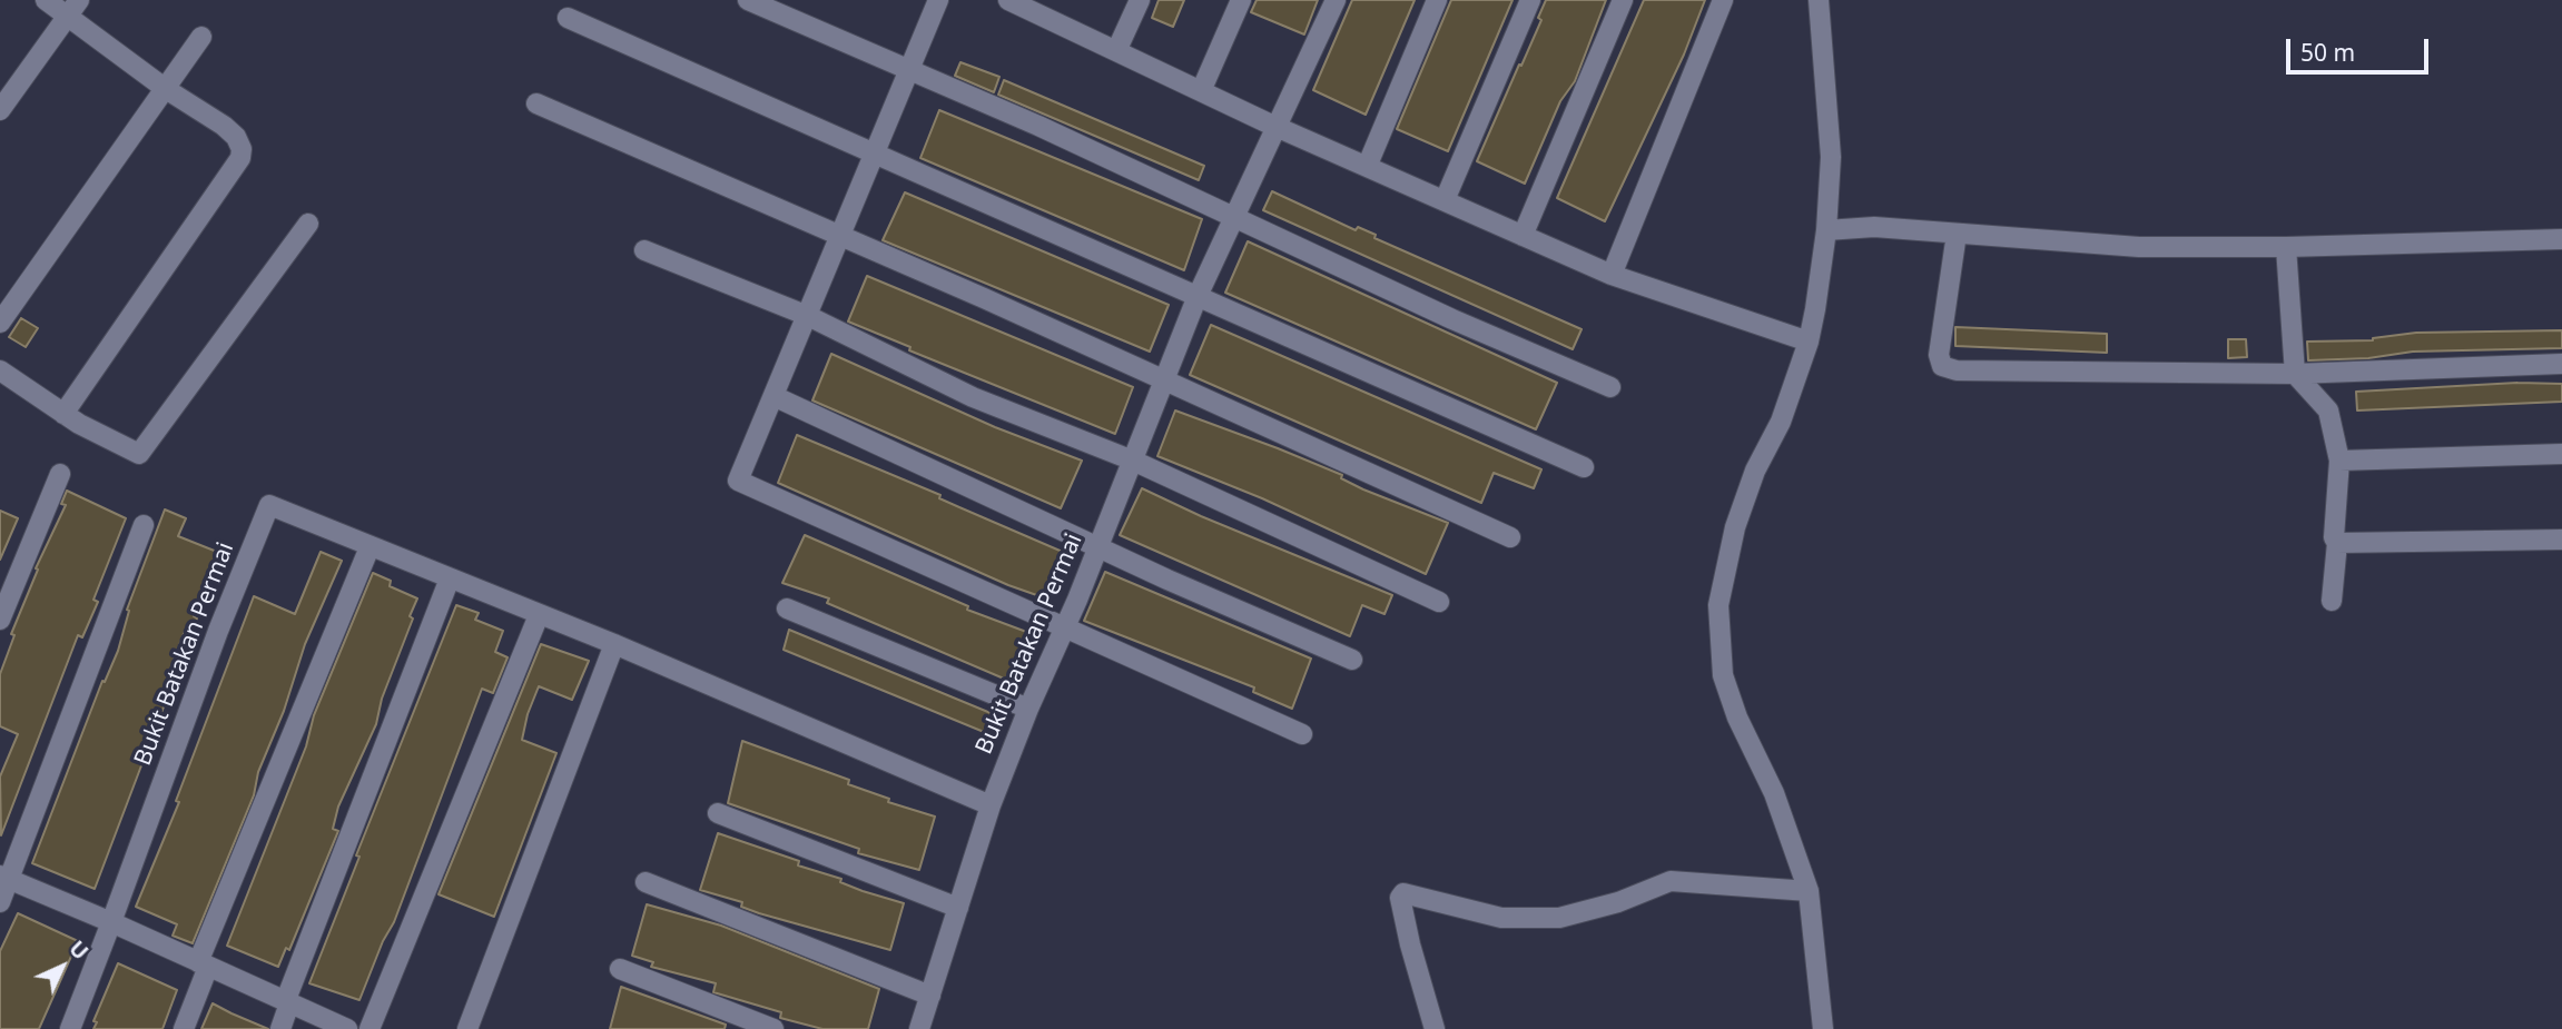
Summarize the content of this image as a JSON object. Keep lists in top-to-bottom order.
{
  "streets": {
    "street": ["Bukit Batakan Permai"]
  },
  "scale_bar": "50 m",
  "north": "top right"
}
